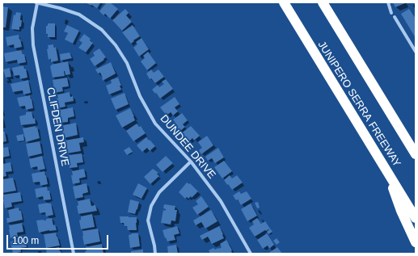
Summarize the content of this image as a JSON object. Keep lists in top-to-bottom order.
{
  "streets": {
    "highway": ["JUNIPERO SERRA FREEWAY"],
    "street": ["CLIFDEN DRIVE", "DUNDEE DRIVE"]
  },
  "crossings": [
    ["CLIFDEN DRIVE", "DUNDEE DRIVE"]
  ],
  "scale_bar": "100 m"
}
